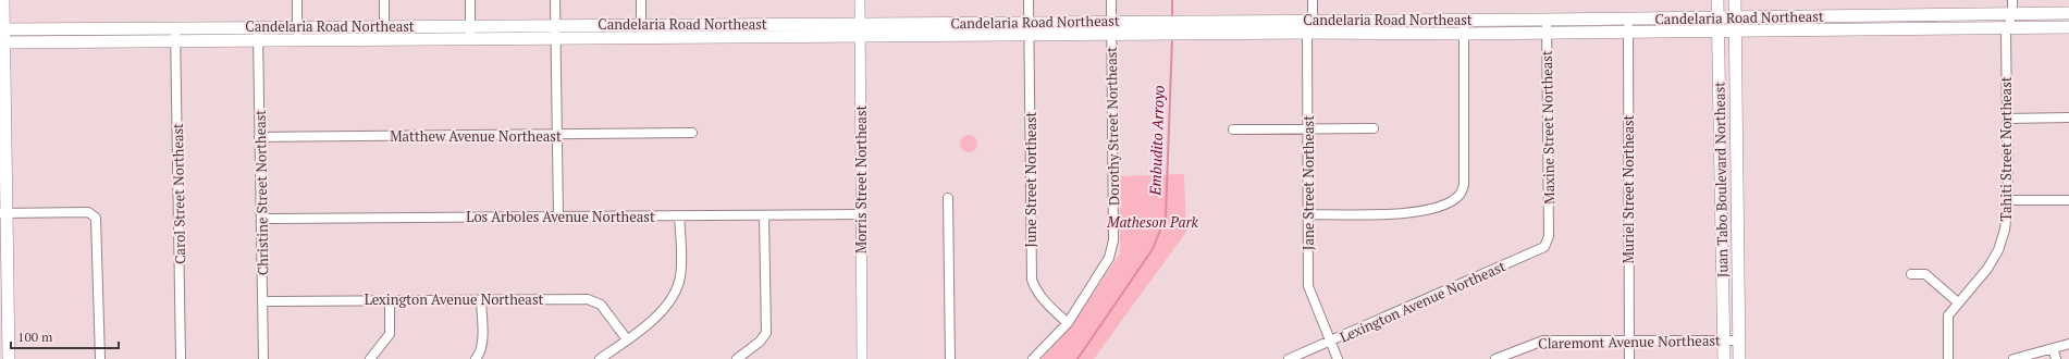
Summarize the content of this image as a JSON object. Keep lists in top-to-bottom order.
{
  "streets": {
    "main road": ["Candelaria Road Northeast", "Juan Tabo Boulevard Northeast"],
    "street": [
      "Dorothy Street Northeast",
      "Maxine Street Northeast",
      "Matthew Avenue Northeast",
      "Tahiti Street Northeast",
      "Morris Street Northeast",
      "June Street Northeast",
      "Jane Street Northeast",
      "Muriel Street Northeast",
      "Christine Street Northeast",
      "Carol Street Northeast",
      "Los Arboles Avenue Northeast",
      "Lexington Avenue Northeast",
      "Claremont Avenue Northeast"
    ]
  },
  "crossings": [
    ["Candelaria Road Northeast", "Dorothy Street Northeast"],
    ["Candelaria Road Northeast", "Maxine Street Northeast"],
    ["Candelaria Road Northeast", "Tahiti Street Northeast"],
    ["Candelaria Road Northeast", "Morris Street Northeast"],
    ["Candelaria Road Northeast", "June Street Northeast"],
    ["Candelaria Road Northeast", "Juan Tabo Boulevard Northeast"],
    ["Candelaria Road Northeast", "Jane Street Northeast"],
    ["Candelaria Road Northeast", "Muriel Street Northeast"],
    ["Candelaria Road Northeast", "Christine Street Northeast"],
    ["Candelaria Road Northeast", "Carol Street Northeast"],
    ["Dorothy Street Northeast", "June Street Northeast"],
    ["Maxine Street Northeast", "Lexington Avenue Northeast"],
    ["Matthew Avenue Northeast", "Christine Street Northeast"],
    ["Morris Street Northeast", "Los Arboles Avenue Northeast"],
    ["Juan Tabo Boulevard Northeast", "Claremont Avenue Northeast"],
    ["Jane Street Northeast", "Lexington Avenue Northeast"],
    ["Muriel Street Northeast", "Claremont Avenue Northeast"],
    ["Christine Street Northeast", "Los Arboles Avenue Northeast"],
    ["Christine Street Northeast", "Lexington Avenue Northeast"]
  ],
  "water": ["Embudito Arroyo"],
  "parks": ["Matheson Park"],
  "scale_bar": "100 m"
}
